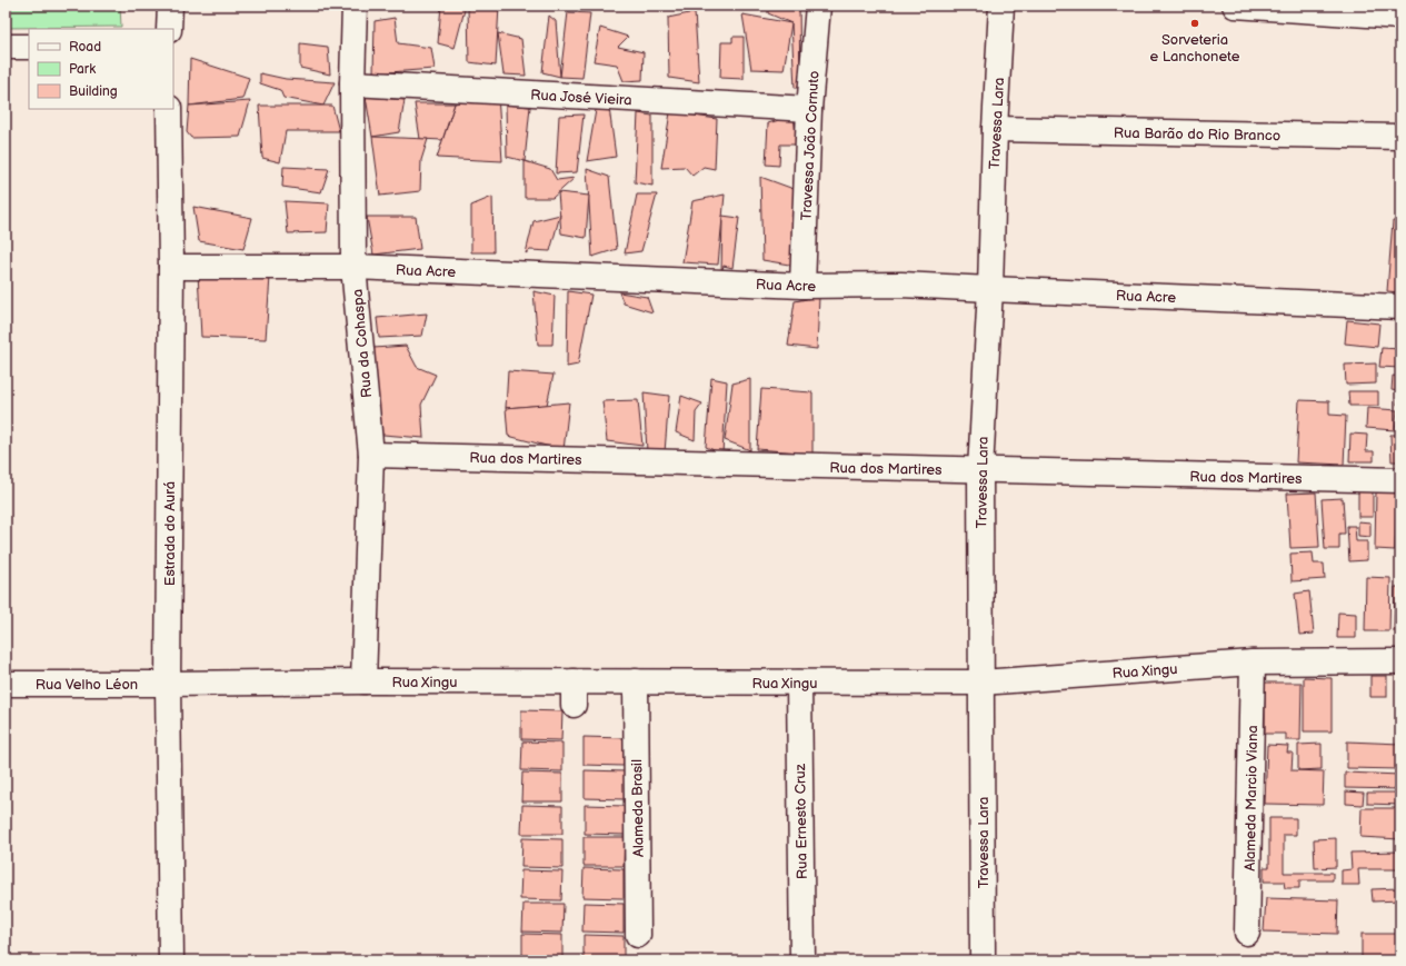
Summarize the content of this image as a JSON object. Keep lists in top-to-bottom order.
{
  "streets": {
    "street": [
      "Rua José Vieira",
      "Travessa Lara",
      "Rua Barão do Rio Branco",
      "Travessa João Cornuto",
      "Rua Acre",
      "Rua da Cohaspa",
      "Rua dos Martires",
      "Estrada do Aurá",
      "Rua Xingu",
      "Rua Velho Léon",
      "Alameda Marcio Viana",
      "Alameda Brasil",
      "Rua Ernesto Cruz"
    ]
  },
  "crossings": [
    ["Rua José Vieira", "Travessa João Cornuto"],
    ["Rua José Vieira", "Rua da Cohaspa"],
    ["Travessa Lara", "Rua Barão do Rio Branco"],
    ["Travessa Lara", "Rua Acre"],
    ["Travessa Lara", "Rua dos Martires"],
    ["Travessa Lara", "Rua Xingu"],
    ["Travessa João Cornuto", "Rua Acre"],
    ["Rua Acre", "Rua da Cohaspa"],
    ["Rua Acre", "Estrada do Aurá"],
    ["Rua da Cohaspa", "Rua dos Martires"],
    ["Rua da Cohaspa", "Rua Xingu"],
    ["Estrada do Aurá", "Rua Xingu"],
    ["Estrada do Aurá", "Rua Velho Léon"],
    ["Rua Xingu", "Rua Velho Léon"],
    ["Rua Xingu", "Alameda Marcio Viana"],
    ["Rua Xingu", "Alameda Brasil"],
    ["Rua Xingu", "Rua Ernesto Cruz"]
  ],
  "places": ["Sorveteria e Lanchonete"],
  "legend": ["Road", "Park", "Building"]
}
